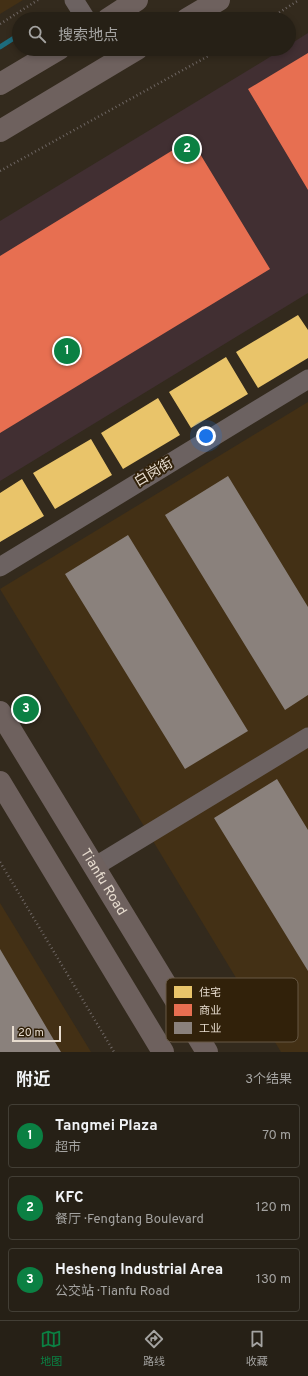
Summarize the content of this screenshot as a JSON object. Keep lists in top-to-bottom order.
{
  "streets": {
    "main road": ["Tianfu Road"],
    "street": ["白岗街"]
  },
  "legend": ["住宅", "商业", "工业"],
  "scale_bar": "20 m",
  "page": {
    "search": "搜索地点",
    "pins": ["2", "1", "3"],
    "scale": "20 m",
    "heading": ["附近", "3个结果"],
    "list": [
      {
        "mark": "1",
        "name": "Tangmei Plaza",
        "note": "超市",
        "value": "70 m"
      },
      {
        "mark": "2",
        "name": "KFC",
        "note": "餐厅 · Fengtang Boulevard",
        "value": "120 m"
      },
      {
        "mark": "3",
        "name": "Hesheng Industrial Area",
        "note": "公交站 · Tianfu Road",
        "value": "130 m"
      }
    ],
    "nav": ["地图", "路线", "收藏"]
  }
}
